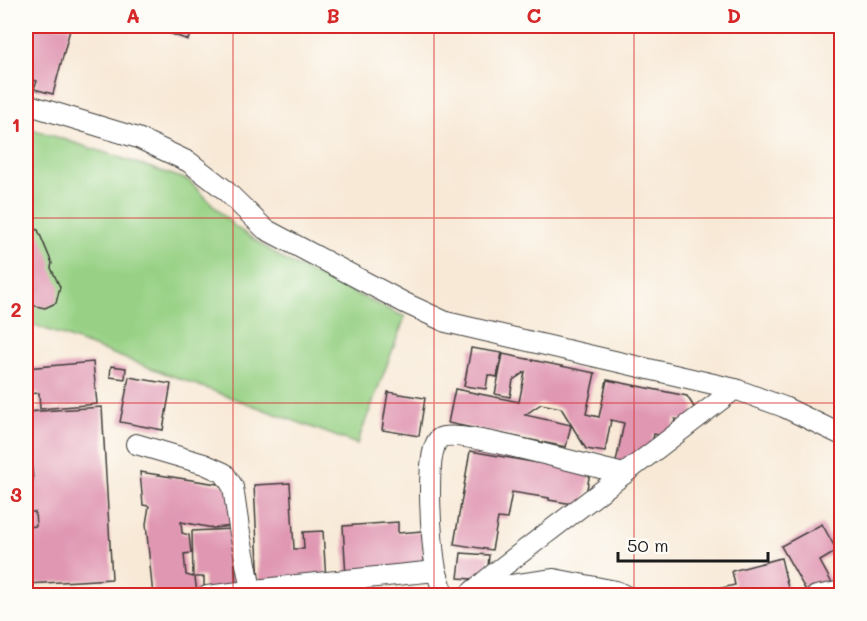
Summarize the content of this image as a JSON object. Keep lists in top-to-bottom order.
{
  "scale_bar": "50 m",
  "grid": {
    "columns": [
      "A",
      "B",
      "C",
      "D"
    ],
    "rows": ["1", "2", "3"]
  }
}
